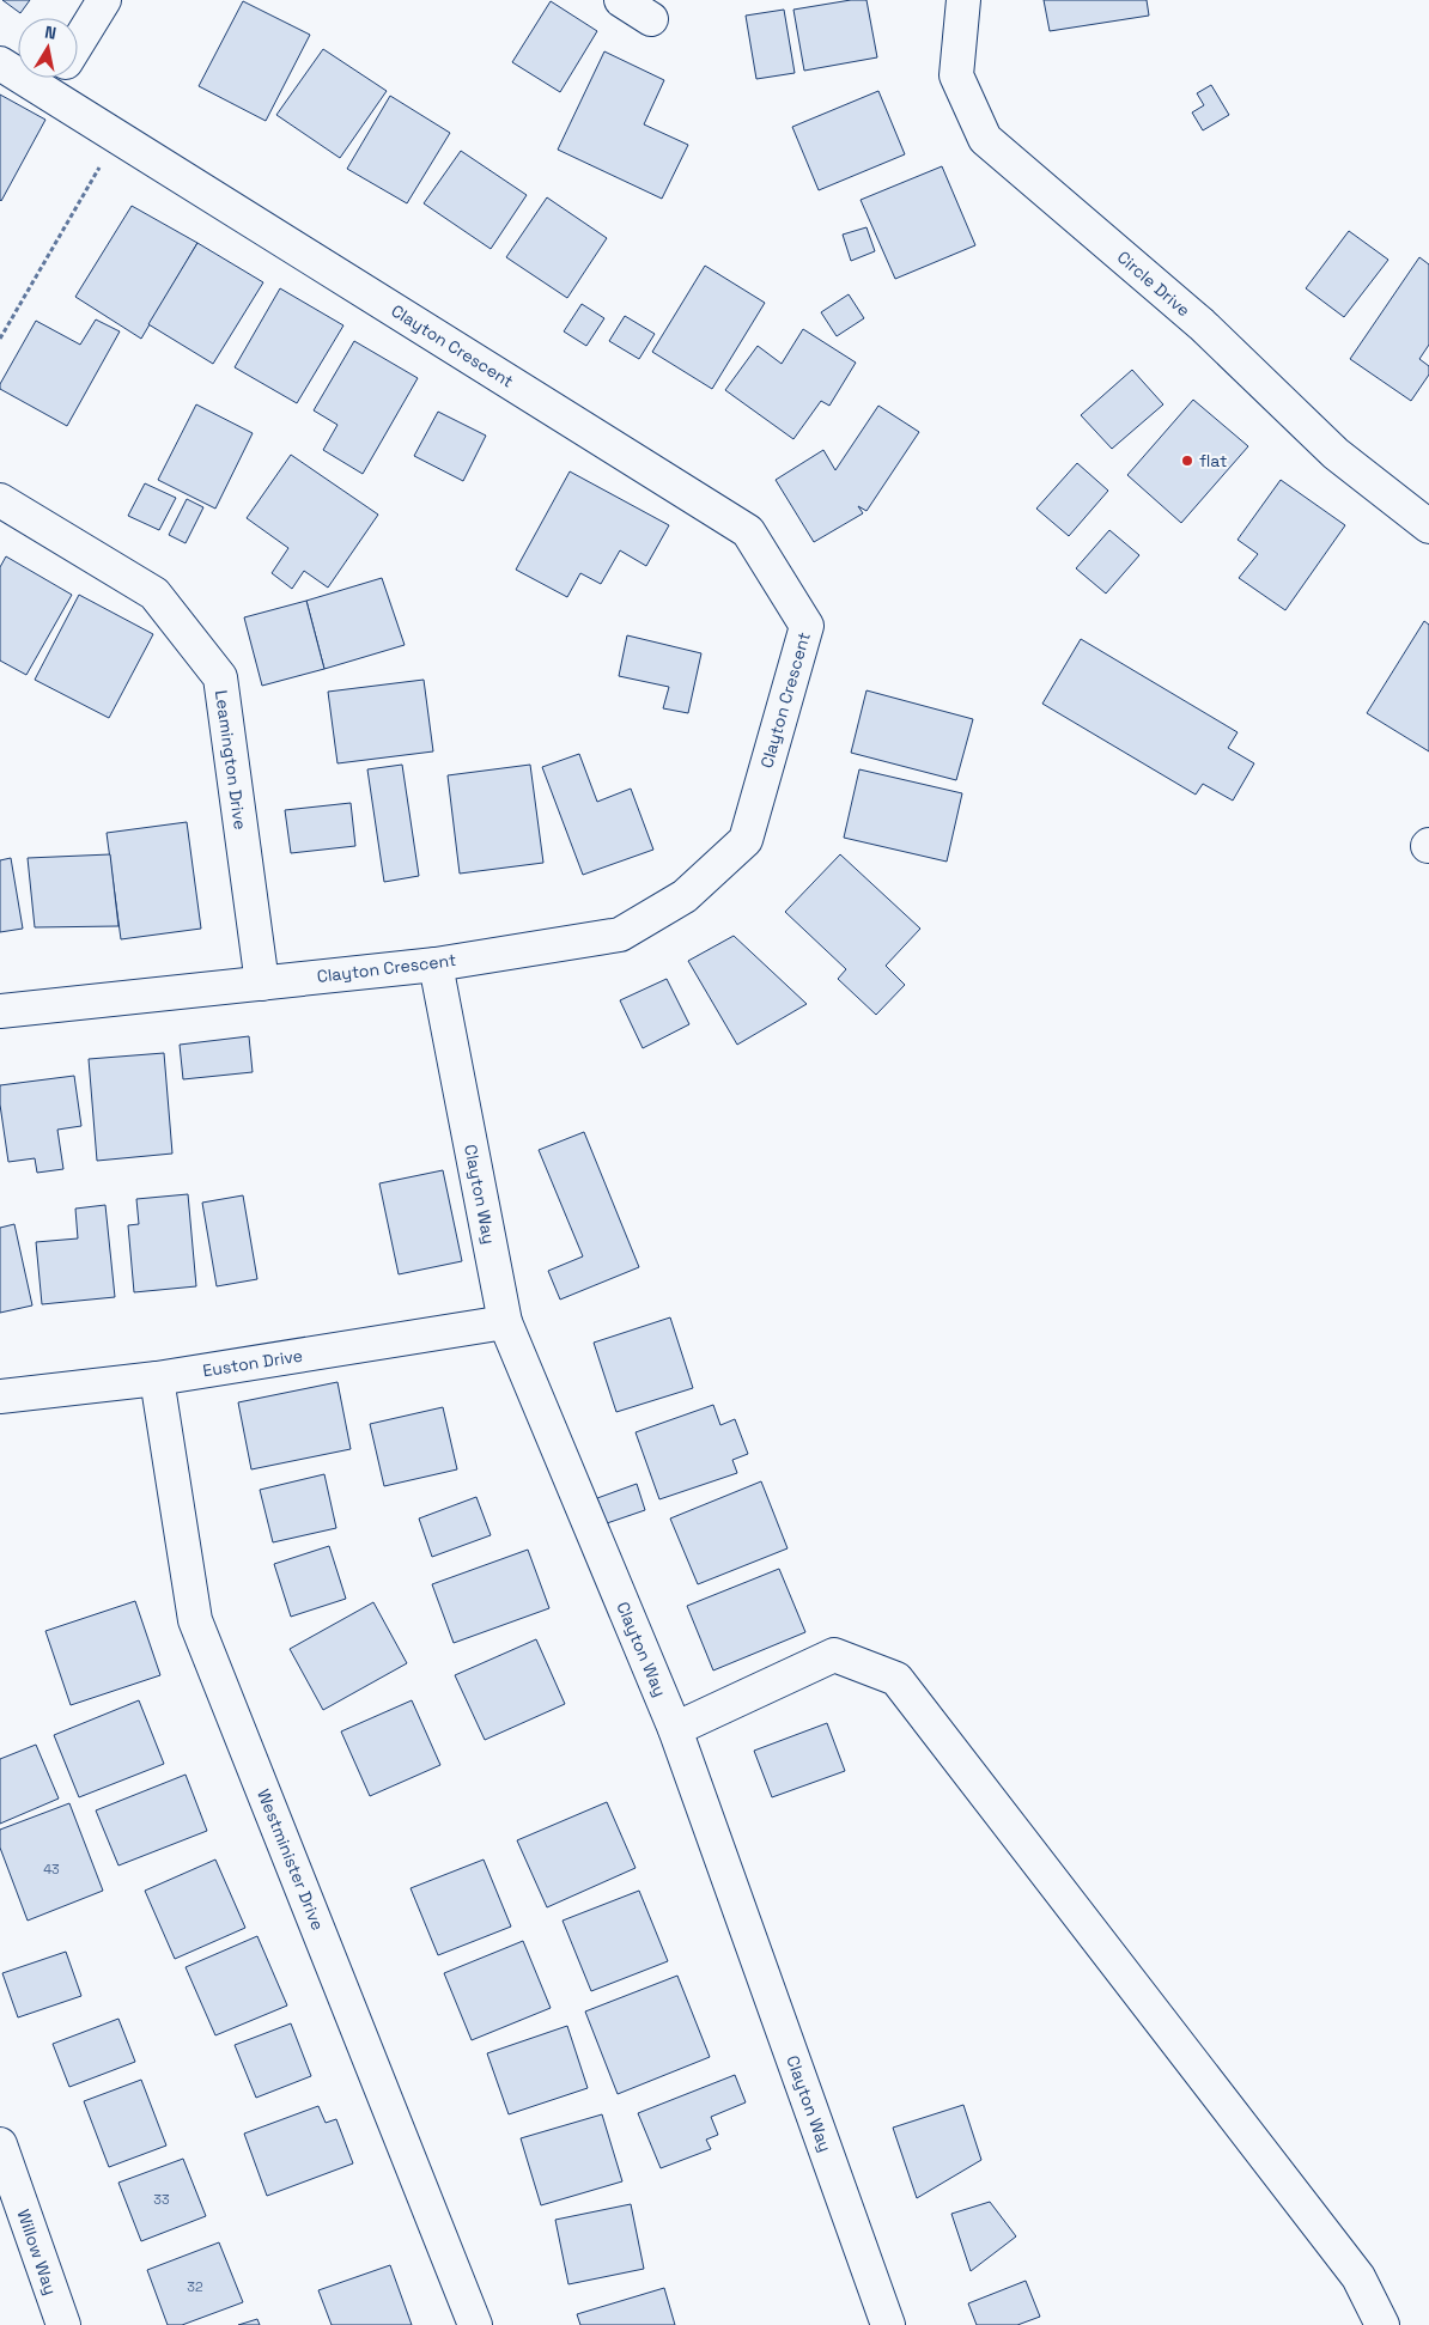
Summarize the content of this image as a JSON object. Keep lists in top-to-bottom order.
{
  "streets": {
    "street": [
      "Circle Drive",
      "Clayton Crescent",
      "Leamington Drive",
      "Clayton Way",
      "Euston Drive",
      "Westminister Drive",
      "Willow Way"
    ]
  },
  "crossings": [
    ["Clayton Crescent", "Leamington Drive"],
    ["Clayton Crescent", "Clayton Way"],
    ["Clayton Way", "Euston Drive"],
    ["Euston Drive", "Westminister Drive"]
  ],
  "places": ["flat"],
  "house_numbers": ["43", "33", "32"],
  "north": "top"
}
